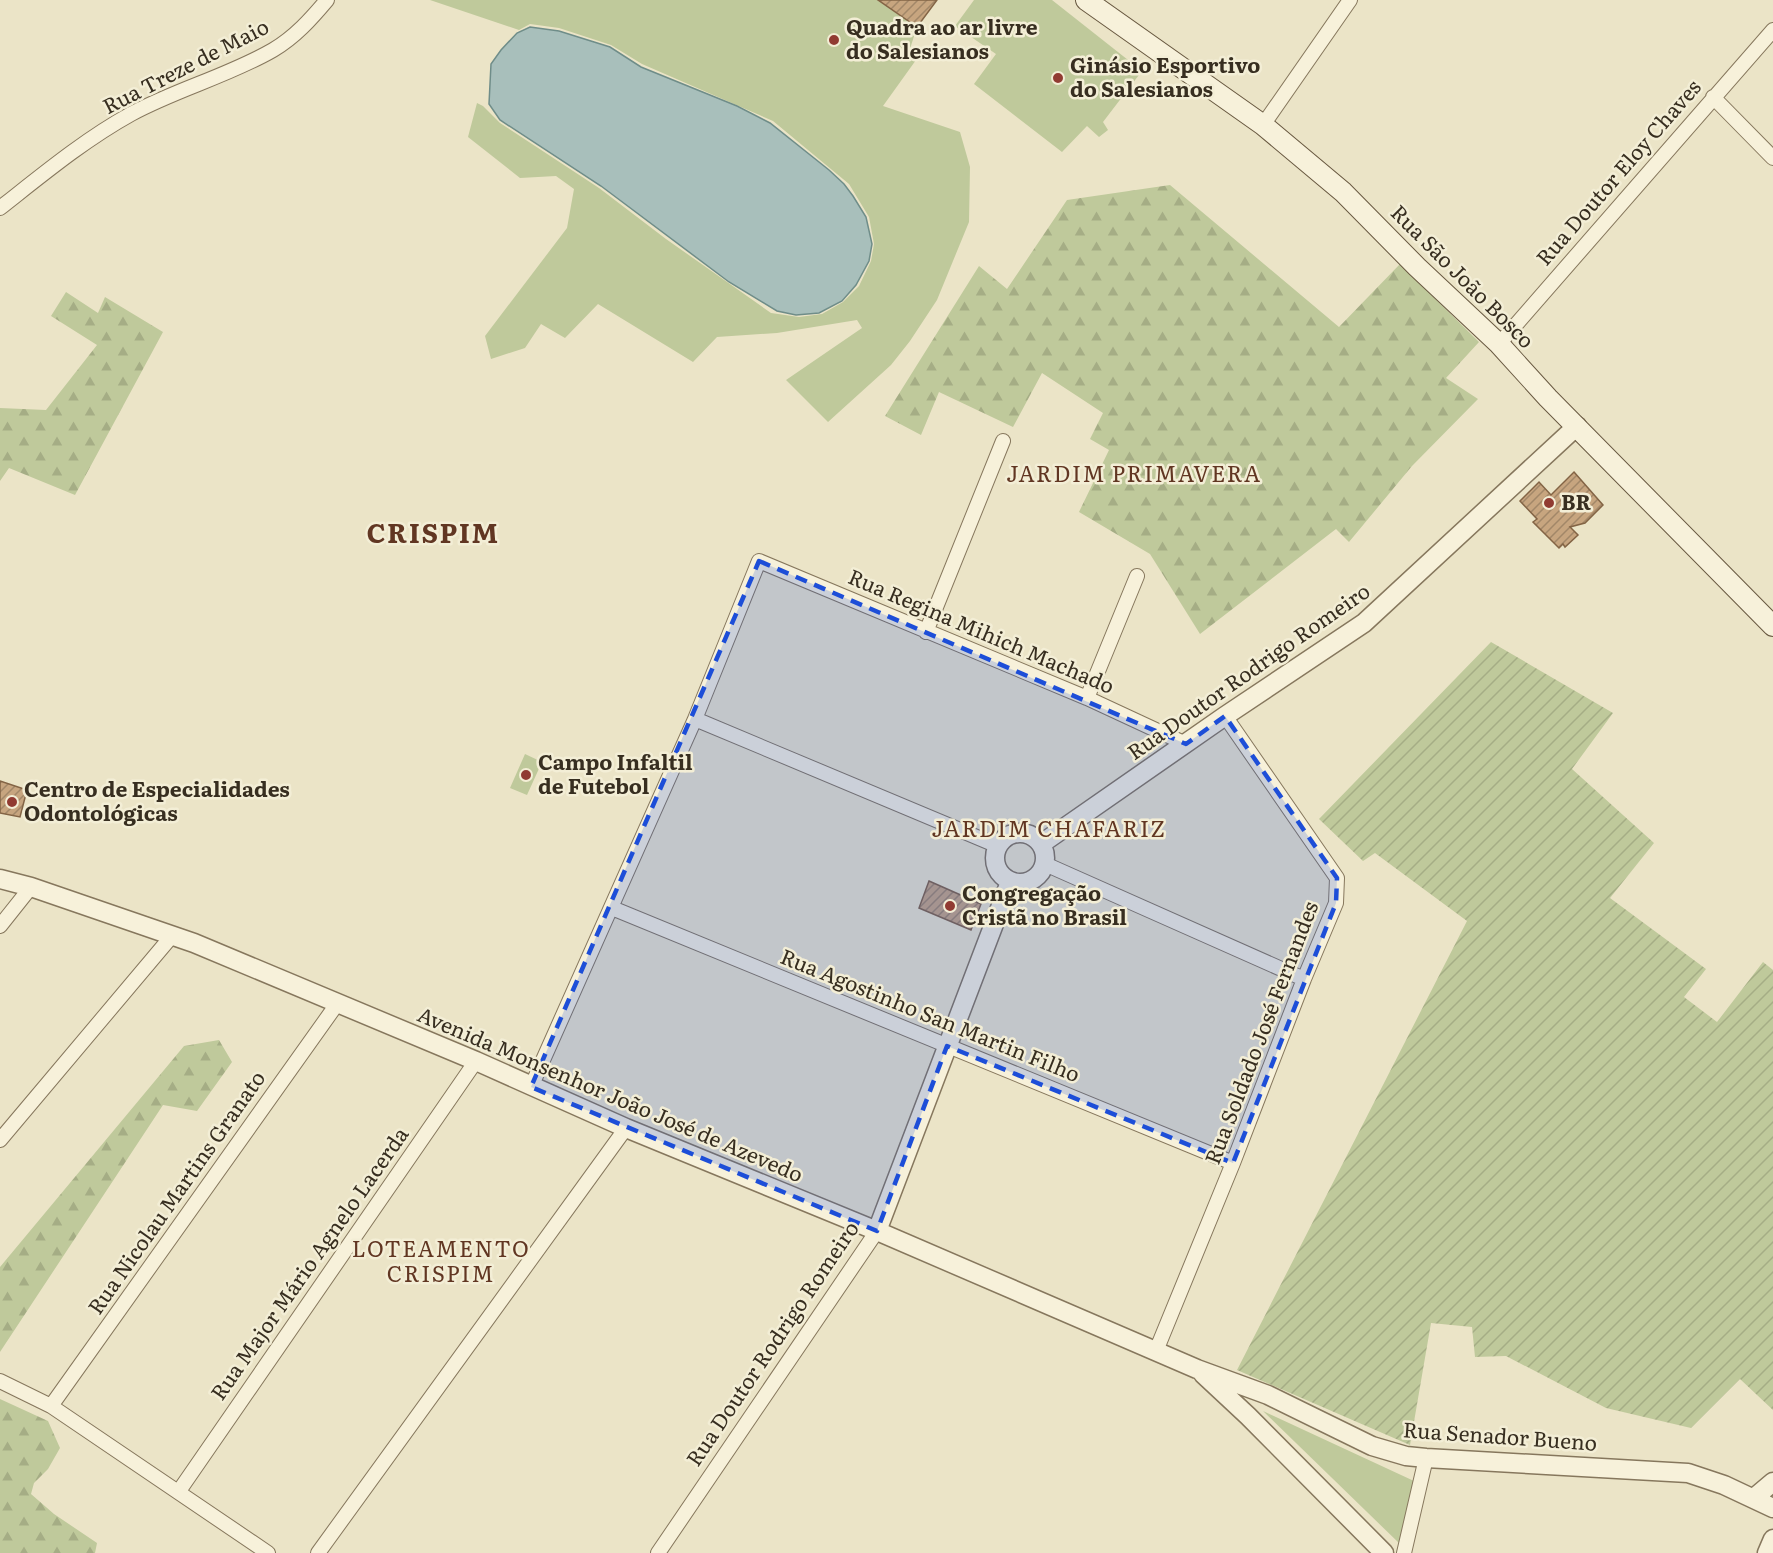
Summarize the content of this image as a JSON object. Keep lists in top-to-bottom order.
{
  "streets": {
    "main road": ["Rua São João Bosco"],
    "street": [
      "Rua Treze de Maio",
      "Rua Doutor Eloy Chaves",
      "Rua Regina Mihich Machado",
      "Rua Doutor Rodrigo Romeiro",
      "Rua Agostinho San Martin Filho",
      "Rua Soldado José Fernandes",
      "Avenida Monsenhor João José de Azevedo",
      "Rua Nicolau Martins Granato",
      "Rua Major Mário Agnelo Lacerda",
      "Rua Senador Bueno"
    ]
  },
  "crossings": [
    ["Rua Doutor Eloy Chaves", "Rua São João Bosco"],
    ["Rua São João Bosco", "Rua Doutor Rodrigo Romeiro"],
    ["Rua Regina Mihich Machado", "Rua Doutor Rodrigo Romeiro"],
    ["Rua Doutor Rodrigo Romeiro", "Rua Agostinho San Martin Filho"],
    ["Rua Doutor Rodrigo Romeiro", "Rua Soldado José Fernandes"],
    ["Rua Doutor Rodrigo Romeiro", "Avenida Monsenhor João José de Azevedo"],
    ["Rua Agostinho San Martin Filho", "Rua Soldado José Fernandes"],
    ["Rua Soldado José Fernandes", "Avenida Monsenhor João José de Azevedo"],
    ["Avenida Monsenhor João José de Azevedo", "Rua Nicolau Martins Granato"],
    ["Avenida Monsenhor João José de Azevedo", "Rua Major Mário Agnelo Lacerda"],
    ["Avenida Monsenhor João José de Azevedo", "Rua Senador Bueno"]
  ],
  "districts": [
    "JARDIM PRIMAVERA",
    "CRISPIM",
    "JARDIM CHAFARIZ",
    "LOTEAMENTO CRISPIM"
  ],
  "places": [
    "Quadra ao ar livre do Salesianos",
    "Ginásio Esportivo do Salesianos",
    "BR",
    "Campo Infaltil de Futebol",
    "Centro de Especialidades Odontológicas",
    "Congregação Cristã no Brasil"
  ]
}
